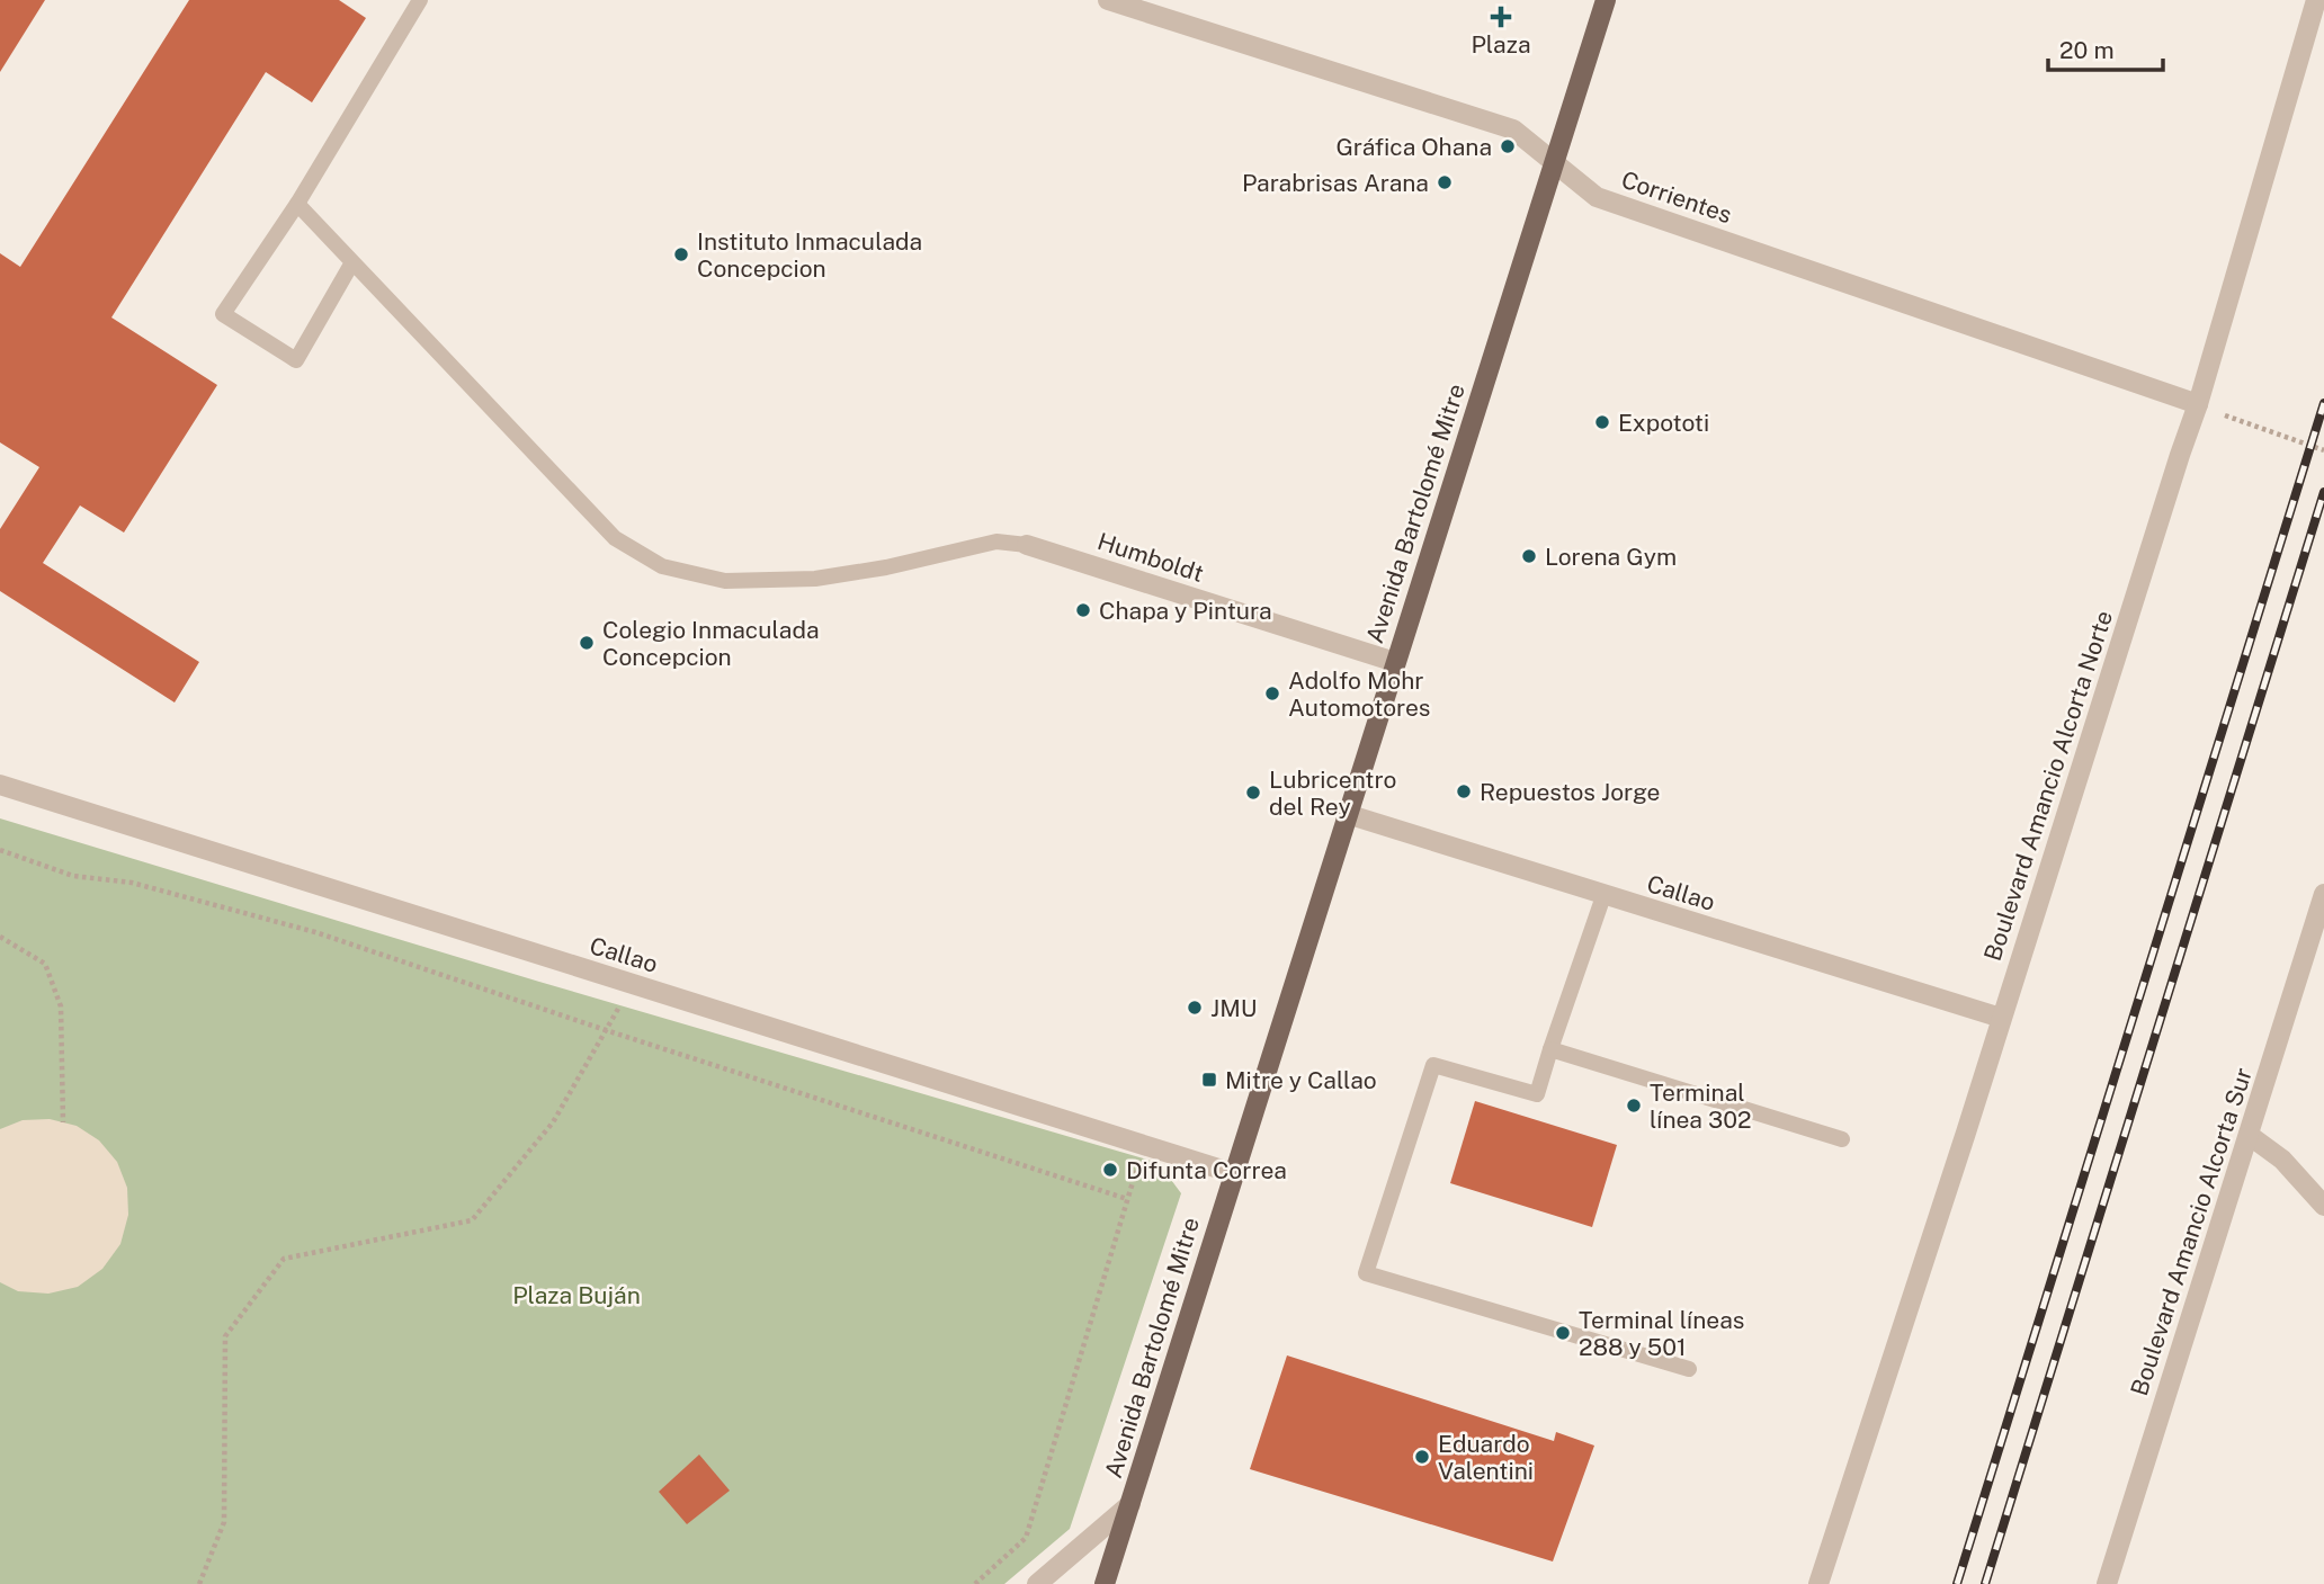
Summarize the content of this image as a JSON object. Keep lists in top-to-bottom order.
{
  "streets": {
    "main road": ["Avenida Bartolomé Mitre"],
    "street": [
      "Corrientes",
      "Humboldt",
      "Boulevard Amancio Alcorta Norte",
      "Callao",
      "Boulevard Amancio Alcorta Sur"
    ]
  },
  "crossings": [
    ["Corrientes", "Avenida Bartolomé Mitre"],
    ["Corrientes", "Boulevard Amancio Alcorta Norte"],
    ["Avenida Bartolomé Mitre", "Humboldt"],
    ["Avenida Bartolomé Mitre", "Callao"],
    ["Boulevard Amancio Alcorta Norte", "Callao"]
  ],
  "parks": ["Plaza Buján"],
  "places": {
    "health": ["Plaza"],
    "other": [
      "Gráfica Ohana",
      "Parabrisas Arana",
      "Instituto Inmaculada Concepcion",
      "Expototi",
      "Lorena Gym",
      "Chapa y Pintura",
      "Colegio Inmaculada Concepcion",
      "Adolfo Mohr Automotores",
      "Repuestos Jorge",
      "Lubricentro del Rey",
      "JMU",
      "Terminal línea 302",
      "Difunta Correa",
      "Terminal líneas 288 y 501",
      "Eduardo Valentini"
    ],
    "transit": ["Mitre y Callao"]
  },
  "scale_bar": "20 m"
}
